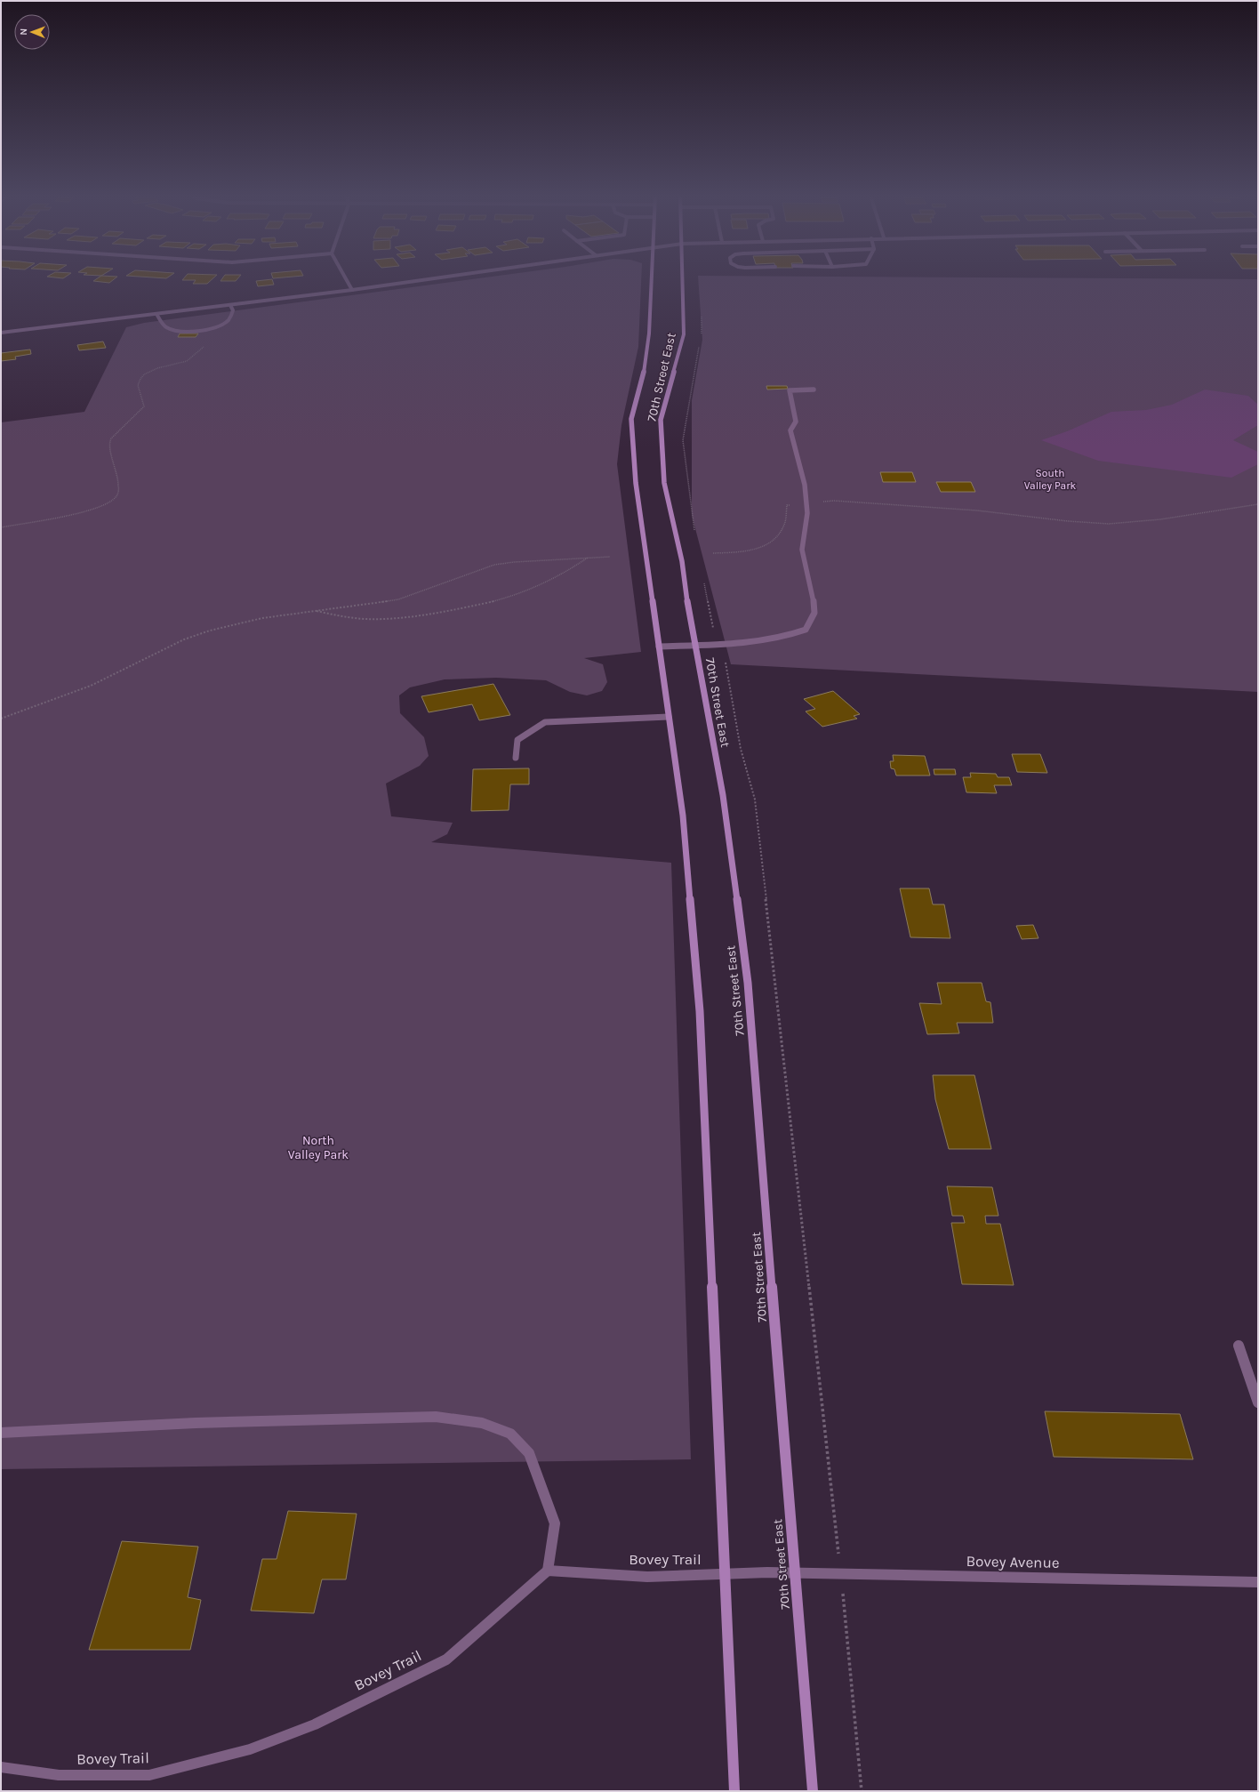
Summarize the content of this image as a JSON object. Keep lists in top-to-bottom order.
{
  "streets": {
    "main road": ["70th Street East"],
    "street": ["Bovey Trail", "Bovey Avenue"]
  },
  "crossings": [
    ["70th Street East", "Bovey Trail"],
    ["70th Street East", "Bovey Avenue"],
    ["Bovey Trail", "Bovey Avenue"]
  ],
  "parks": ["South Valley Park", "North Valley Park"],
  "north": "left"
}
